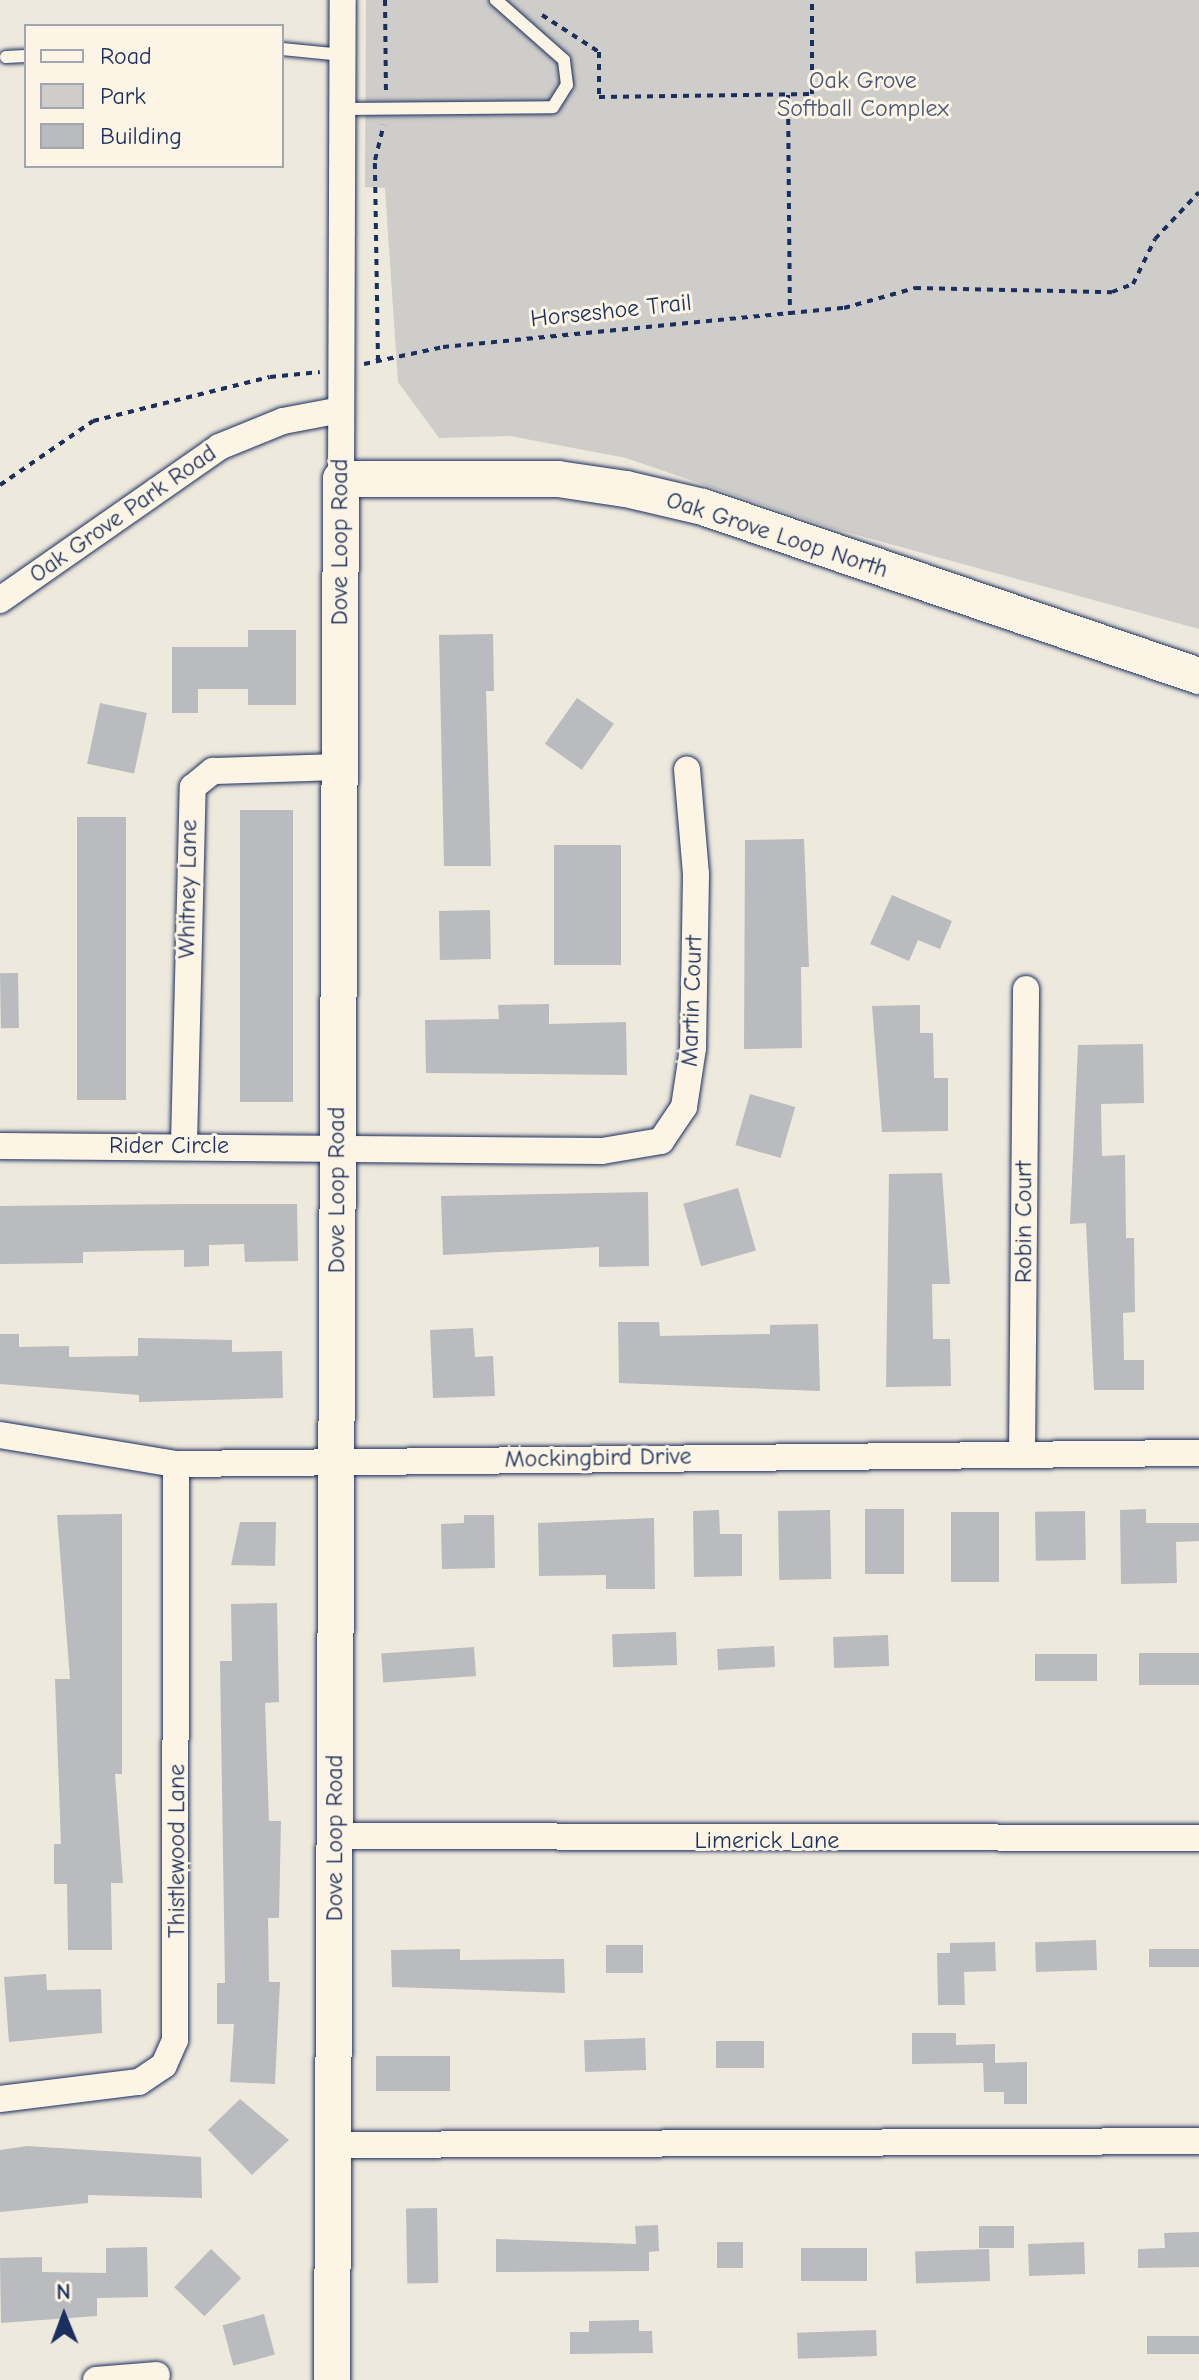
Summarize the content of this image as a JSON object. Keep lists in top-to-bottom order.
{
  "streets": {
    "street": [
      "Oak Grove Park Road",
      "Oak Grove Loop North",
      "Dove Loop Road",
      "Whitney Lane",
      "Martin Court",
      "Rider Circle",
      "Robin Court",
      "Mockingbird Drive",
      "Limerick Lane",
      "Thistlewood Lane"
    ],
    "path": ["Horseshoe Trail"]
  },
  "crossings": [
    ["Horseshoe Trail", "Dove Loop Road"],
    ["Oak Grove Park Road", "Dove Loop Road"],
    ["Oak Grove Loop North", "Dove Loop Road"],
    ["Dove Loop Road", "Whitney Lane"],
    ["Dove Loop Road", "Martin Court"],
    ["Dove Loop Road", "Rider Circle"],
    ["Dove Loop Road", "Mockingbird Drive"],
    ["Dove Loop Road", "Limerick Lane"],
    ["Whitney Lane", "Rider Circle"],
    ["Martin Court", "Rider Circle"],
    ["Robin Court", "Mockingbird Drive"],
    ["Mockingbird Drive", "Thistlewood Lane"]
  ],
  "parks": ["Oak Grove Softball Complex"],
  "legend": ["Road", "Park", "Building"],
  "north": "top"
}
